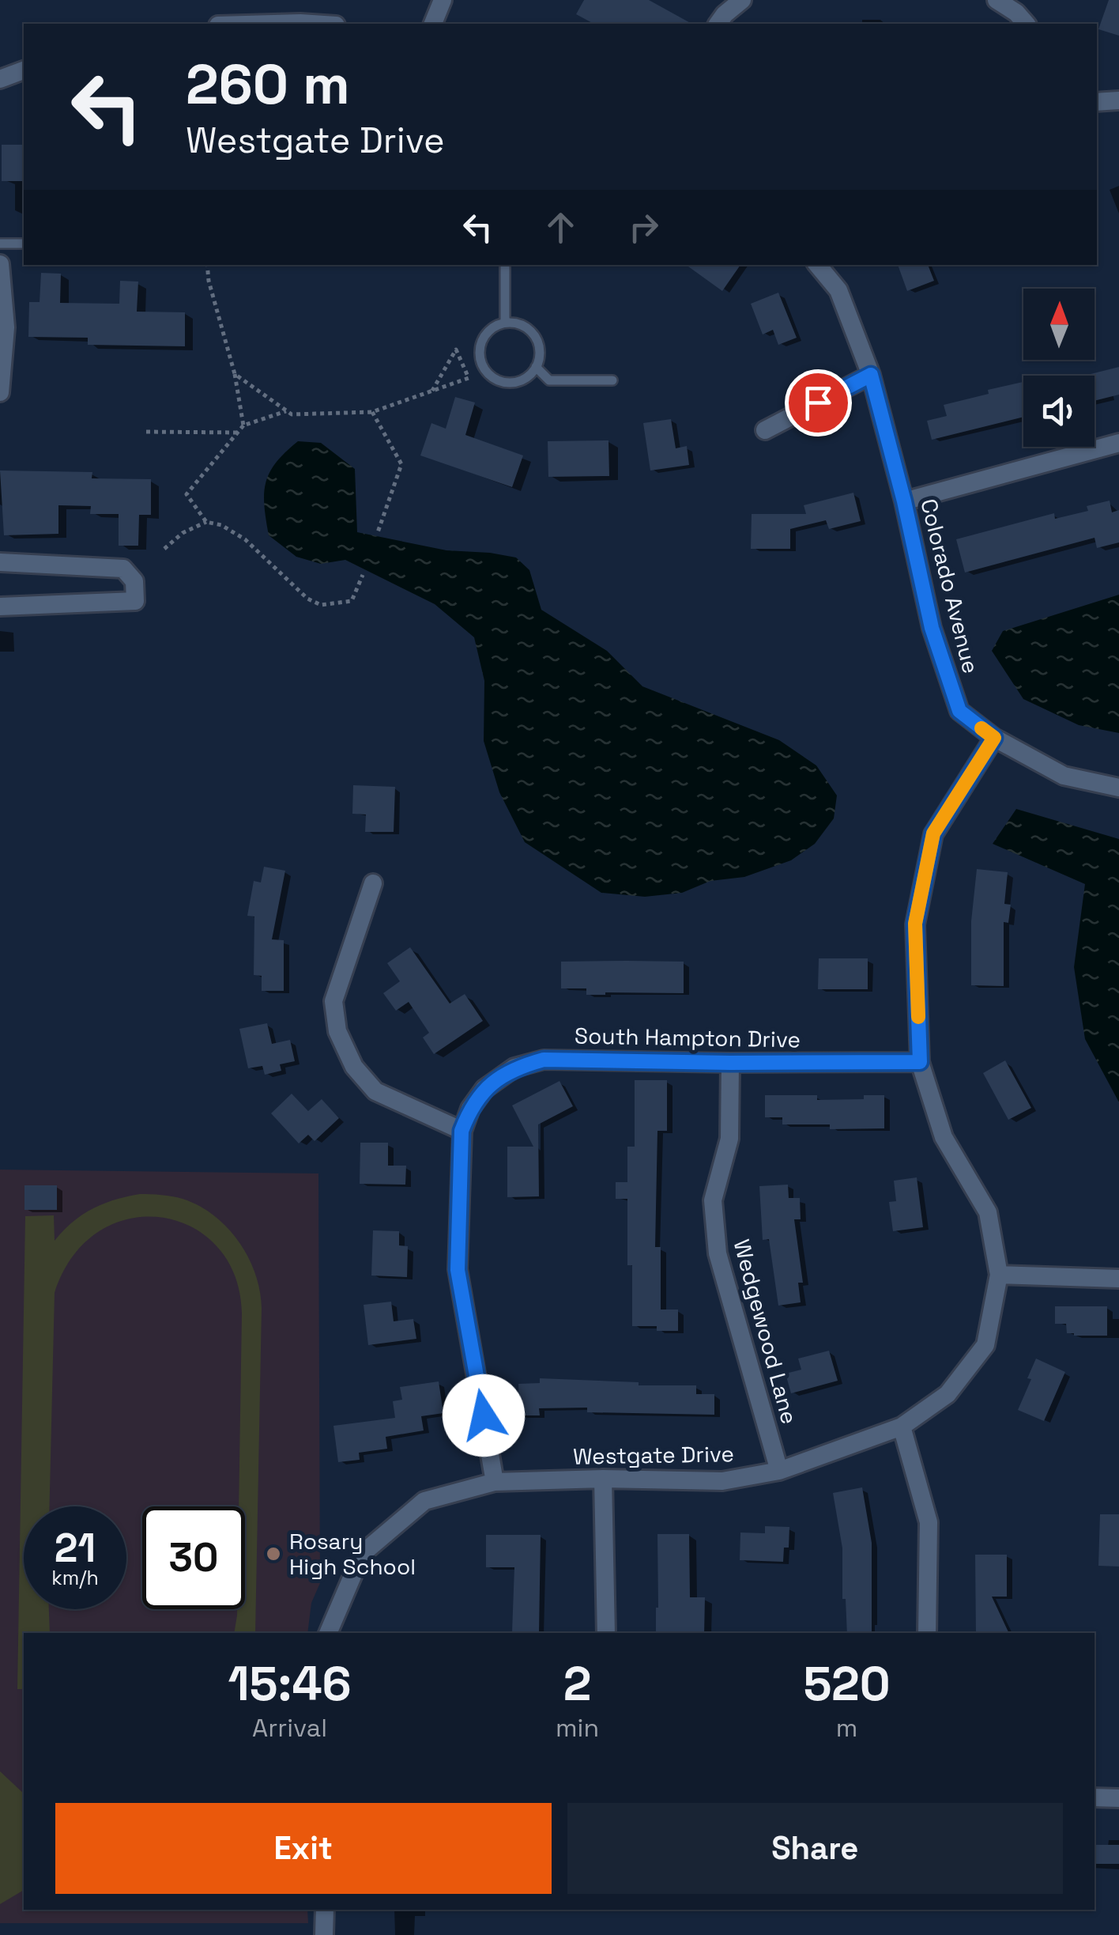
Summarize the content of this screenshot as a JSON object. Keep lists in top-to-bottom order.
{
  "streets": {
    "street": [
      "Colorado Avenue",
      "South Hampton Drive",
      "Wedgewood Lane",
      "Westgate Drive"
    ]
  },
  "crossings": [
    ["Colorado Avenue", "Westgate Drive"],
    ["South Hampton Drive", "Wedgewood Lane"],
    ["South Hampton Drive", "Westgate Drive"],
    ["Wedgewood Lane", "Westgate Drive"]
  ],
  "places": ["Rosary High School"],
  "north": "top",
  "page": {
    "turn": ["260 m", "Westgate Drive"],
    "speed": "21 km/h",
    "limit": "30",
    "eta": [
      "15:46",
      "Arrival",
      "2",
      "min",
      "520",
      "m"
    ],
    "buttons": ["Exit", "Share"]
  }
}
